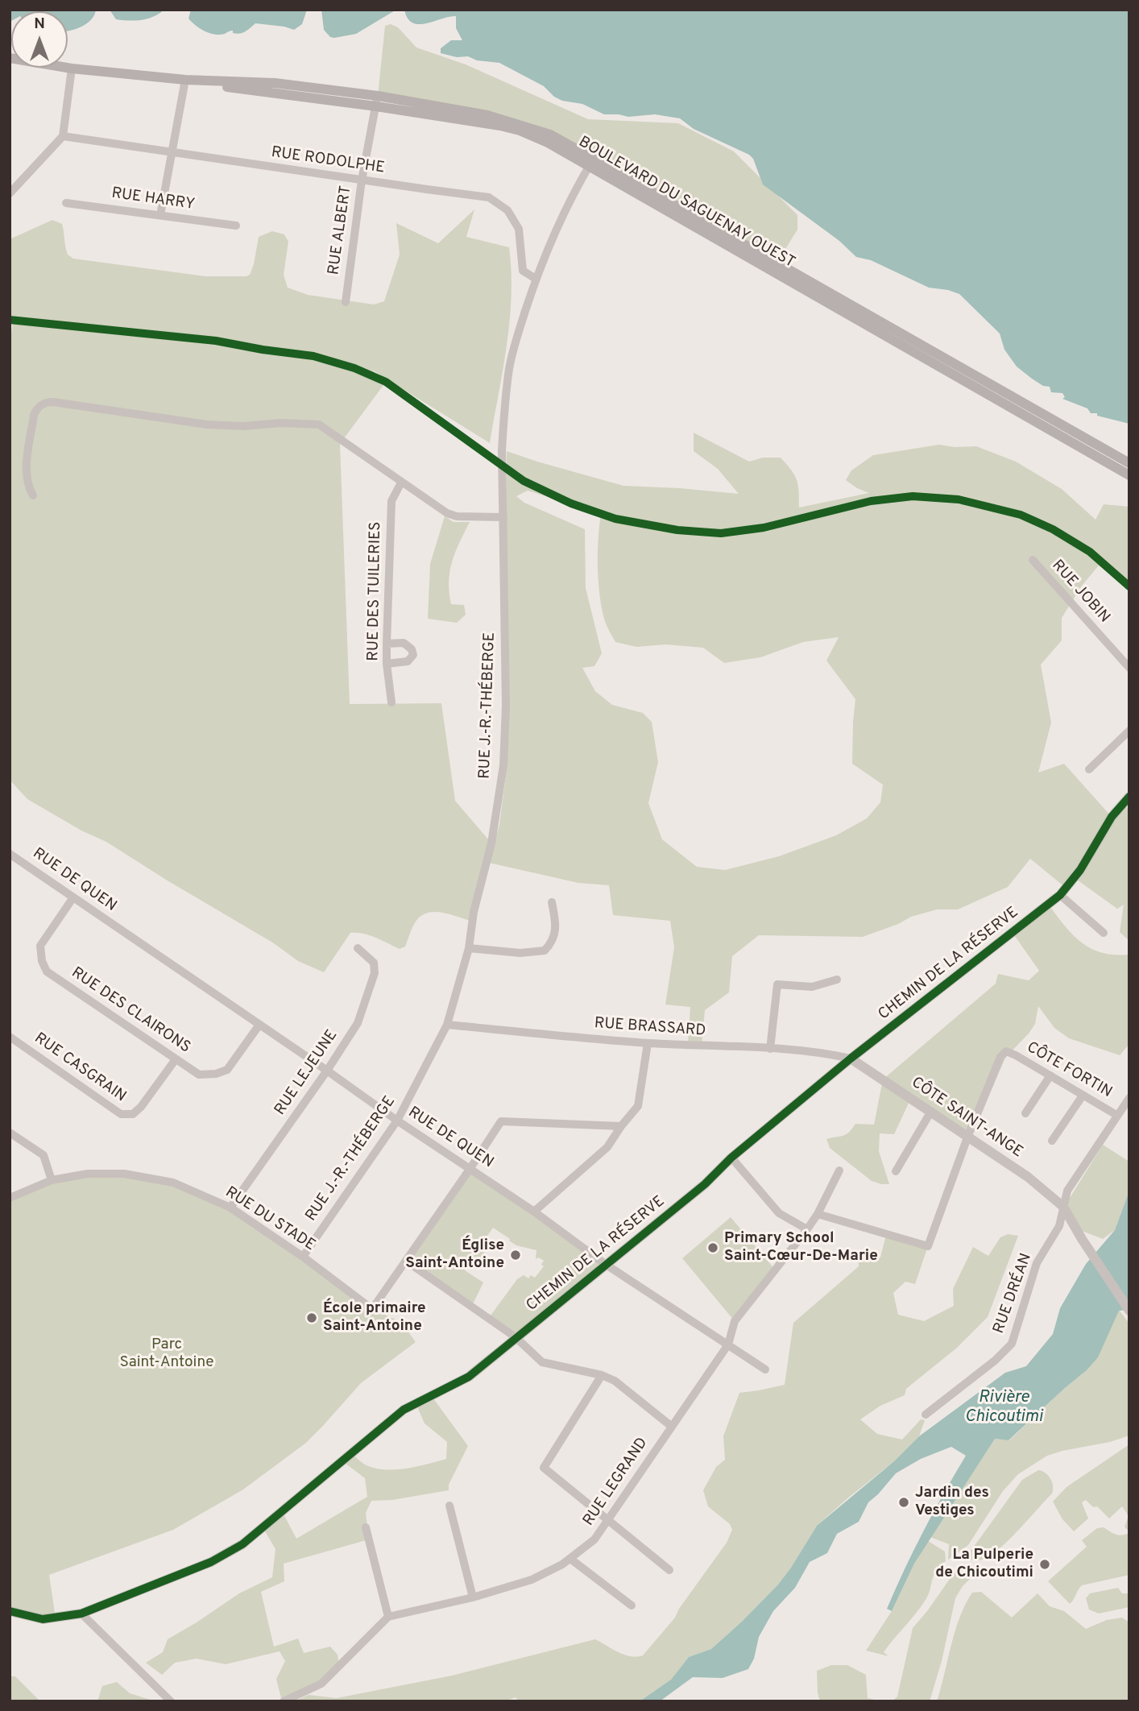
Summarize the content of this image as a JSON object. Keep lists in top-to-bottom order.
{
  "streets": {
    "main road": ["BOULEVARD DU SAGUENAY OUEST"],
    "street": [
      "RUE RODOLPHE",
      "RUE HARRY",
      "RUE ALBERT",
      "RUE DES TUILERIES",
      "RUE JOBIN",
      "RUE J.-R.-THÉBERGE",
      "RUE DE QUEN",
      "CHEMIN DE LA RÉSERVE",
      "RUE DES CLAIRONS",
      "RUE BRASSARD",
      "RUE CASGRAIN",
      "CÔTE FORTIN",
      "RUE LEJEUNE",
      "CÔTE SAINT-ANGE",
      "RUE DU STADE",
      "RUE DRÉAN",
      "RUE LEGRAND"
    ]
  },
  "crossings": [
    ["RUE RODOLPHE", "RUE ALBERT"],
    ["RUE RODOLPHE", "RUE J.-R.-THÉBERGE"],
    ["BOULEVARD DU SAGUENAY OUEST", "RUE ALBERT"],
    ["BOULEVARD DU SAGUENAY OUEST", "RUE J.-R.-THÉBERGE"],
    ["RUE J.-R.-THÉBERGE", "RUE DE QUEN"],
    ["RUE J.-R.-THÉBERGE", "RUE BRASSARD"],
    ["RUE J.-R.-THÉBERGE", "RUE DU STADE"],
    ["RUE DE QUEN", "CHEMIN DE LA RÉSERVE"],
    ["RUE DE QUEN", "RUE DES CLAIRONS"],
    ["RUE DE QUEN", "RUE LEJEUNE"],
    ["RUE DE QUEN", "RUE LEGRAND"],
    ["CHEMIN DE LA RÉSERVE", "RUE BRASSARD"],
    ["CHEMIN DE LA RÉSERVE", "CÔTE SAINT-ANGE"],
    ["RUE DES CLAIRONS", "RUE CASGRAIN"],
    ["RUE BRASSARD", "CÔTE SAINT-ANGE"],
    ["CÔTE FORTIN", "CÔTE SAINT-ANGE"],
    ["CÔTE FORTIN", "RUE DRÉAN"],
    ["RUE LEJEUNE", "RUE DU STADE"],
    ["CÔTE SAINT-ANGE", "RUE DRÉAN"]
  ],
  "water": ["Rivière Chicoutimi"],
  "parks": ["Parc Saint-Antoine"],
  "places": [
    "Primary School Saint-Cœur-De-Marie",
    "Église Saint-Antoine",
    "École primaire Saint-Antoine",
    "Jardin des Vestiges",
    "La Pulperie de Chicoutimi"
  ],
  "north": "top"
}
